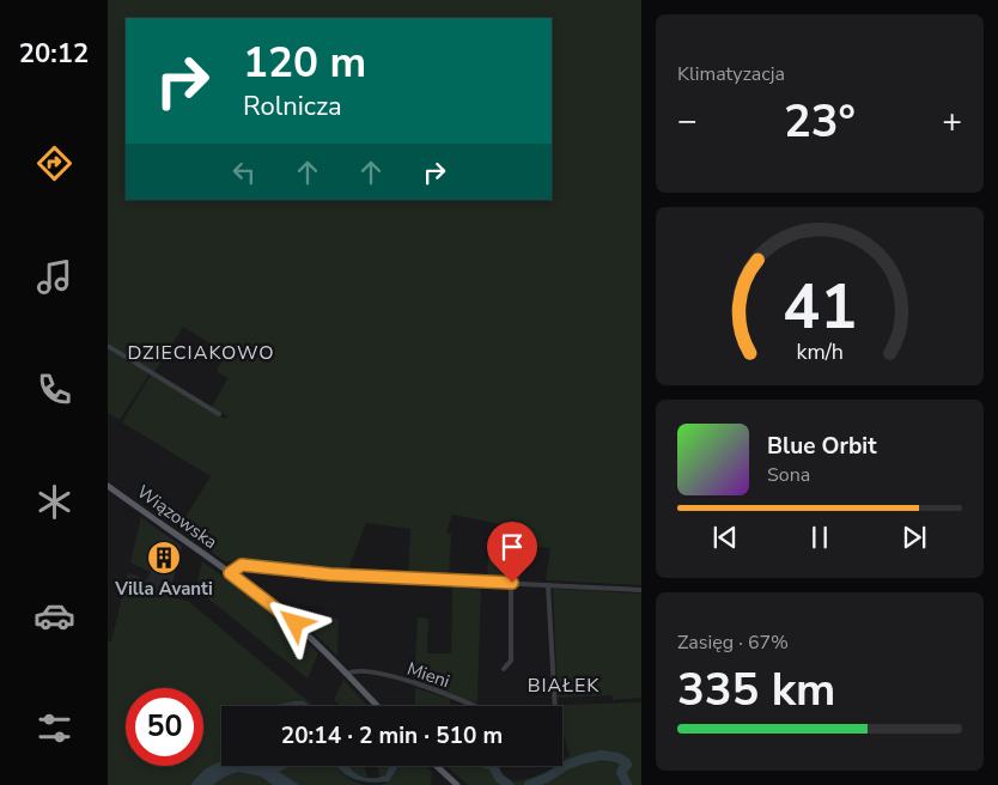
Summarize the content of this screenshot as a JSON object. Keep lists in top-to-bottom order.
{
  "streets": {
    "main road": ["Wiązowska"],
    "street": ["Mieni"]
  },
  "crossings": [
    ["Wiązowska", "Mieni"]
  ],
  "districts": ["DZIECIAKOWO", "BIAŁEK"],
  "places": {
    "building": ["Villa Avanti"]
  },
  "page": {
    "tabs": "20:12",
    "tile": [
      "Klimatyzacja",
      ["Zasięg · 67%", "335 km"]
    ],
    "turn": ["120 m", "Rolnicza"],
    "heat": ["−", "23°", "+"],
    "song": ["Blue Orbit", "Sona"],
    "limit": "50",
    "trip": "20:14 · 2 min · 510 m",
    "gauge": ["41", "km/h"]
  }
}
